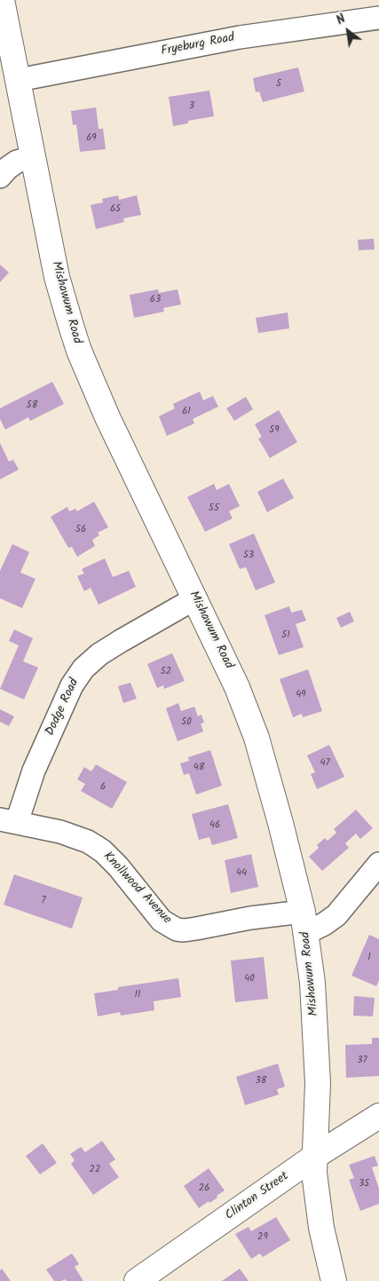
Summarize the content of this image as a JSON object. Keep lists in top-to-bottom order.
{
  "streets": {
    "main road": ["Mishawum Road", "Clinton Street"],
    "street": ["Fryeburg Road", "Dodge Road", "Knollwood Avenue"]
  },
  "crossings": [
    ["Fryeburg Road", "Mishawum Road"],
    ["Mishawum Road", "Dodge Road"],
    ["Mishawum Road", "Knollwood Avenue"],
    ["Mishawum Road", "Clinton Street"],
    ["Dodge Road", "Knollwood Avenue"]
  ],
  "house_numbers": [
    "5",
    "3",
    "69",
    "65",
    "63",
    "58",
    "61",
    "59",
    "55",
    "56",
    "53",
    "51",
    "52",
    "49",
    "50",
    "47",
    "48",
    "6",
    "46",
    "44",
    "7",
    "1",
    "40",
    "11",
    "37",
    "38",
    "22",
    "35",
    "26",
    "29"
  ],
  "north": "top left"
}
